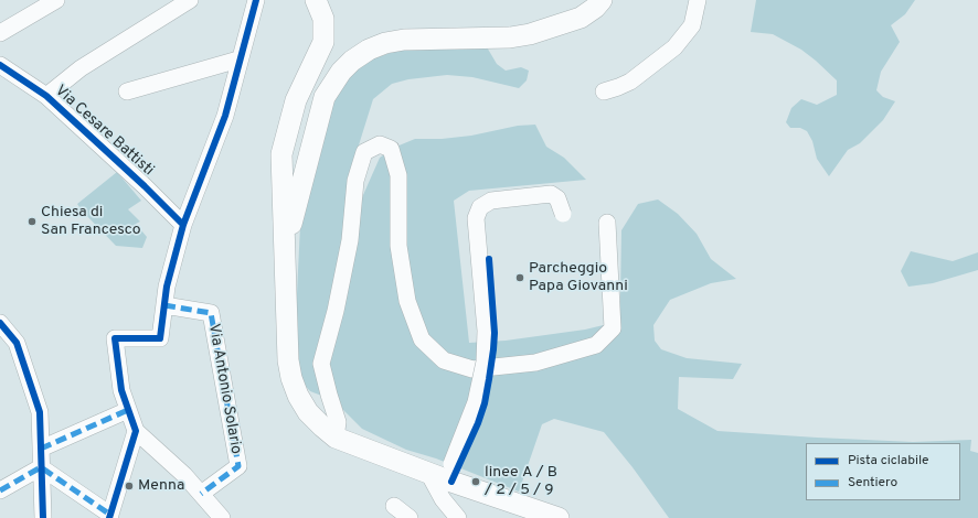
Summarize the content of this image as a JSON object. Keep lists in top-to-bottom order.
{
  "streets": {
    "street": ["Via Cesare Battisti", "Via Antonio Solario"]
  },
  "places": [
    "Chiesa di San Francesco",
    "Parcheggio Papa Giovanni",
    "linee A / B / 2 / 5 / 9",
    "Menna"
  ],
  "legend": ["Pista ciclabile", "Sentiero"]
}
